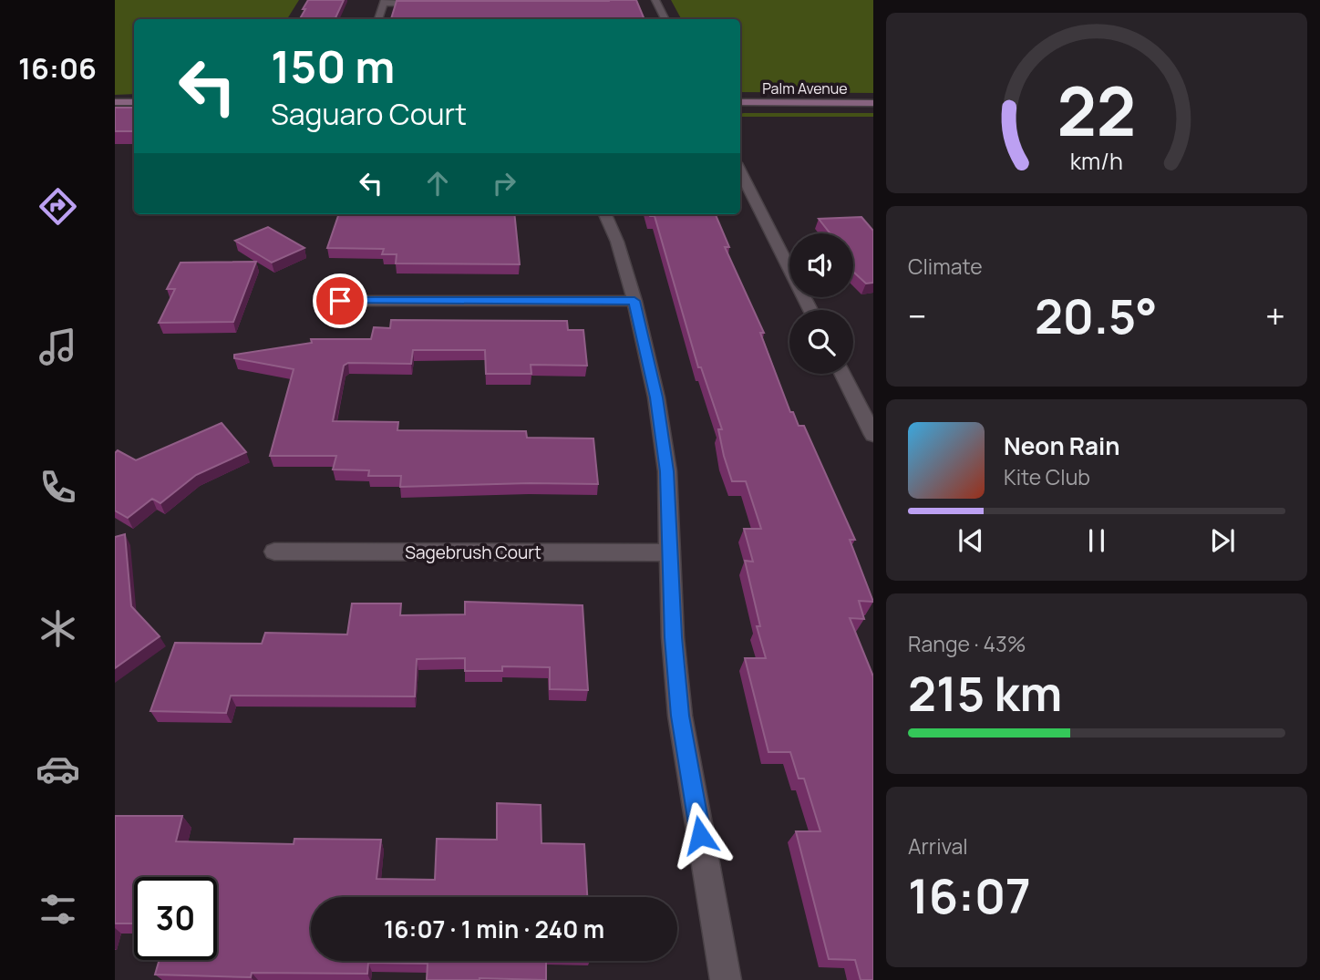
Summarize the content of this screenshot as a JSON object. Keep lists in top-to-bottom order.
{
  "streets": {
    "main road": ["Palm Avenue"],
    "street": ["Sagebrush Court"]
  },
  "page": {
    "tabs": "16:06",
    "turn": ["150 m", "Saguaro Court"],
    "tile": [
      "Climate",
      ["Range · 43%", "215 km"],
      ["Arrival", "16:07"]
    ],
    "heat": ["−", "20.5°", "+"],
    "song": ["Neon Rain", "Kite Club"],
    "limit": "30",
    "trip": "16:07 · 1 min · 240 m",
    "gauge": ["22", "km/h"]
  }
}
